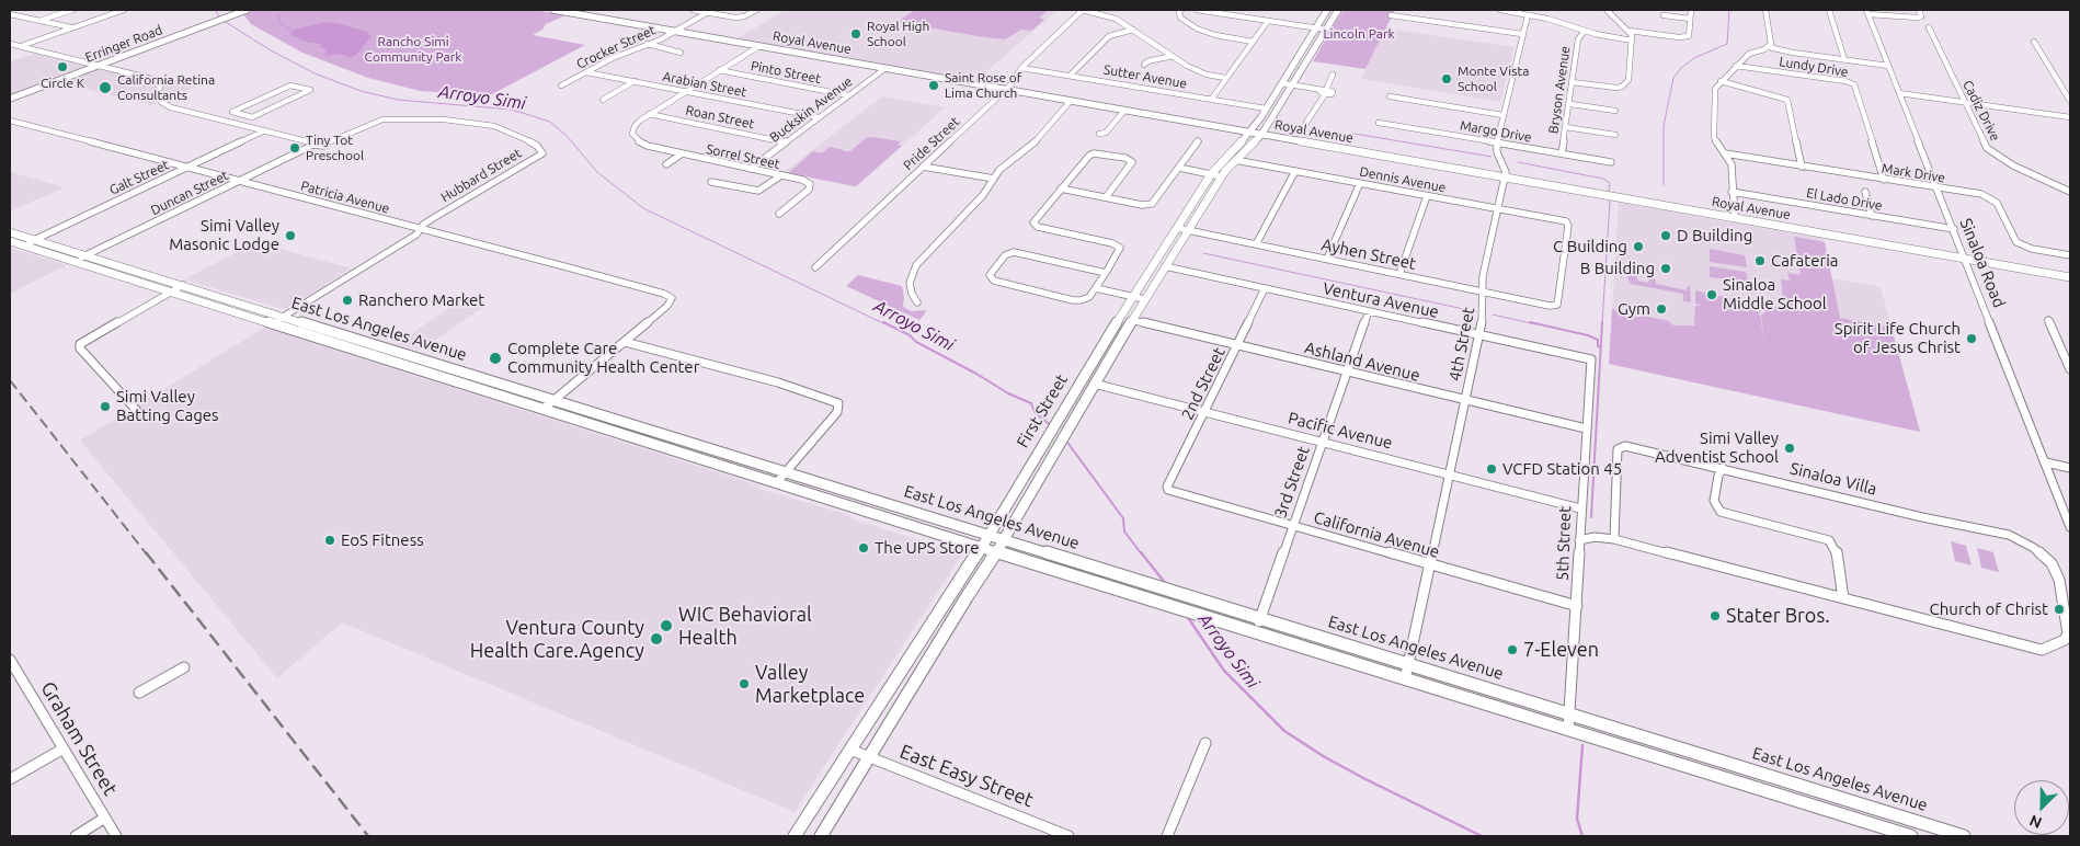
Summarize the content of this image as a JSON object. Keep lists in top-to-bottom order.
{
  "streets": {
    "main road": [
      "Royal Avenue",
      "Erringer Road",
      "East Los Angeles Avenue",
      "First Street"
    ],
    "street": [
      "Crocker Street",
      "Lundy Drive",
      "Pinto Street",
      "Sutter Avenue",
      "Arabian Street",
      "Bryson Avenue",
      "Buckskin Avenue",
      "Cadiz Drive",
      "Roan Street",
      "Margo Drive",
      "Pride Street",
      "Sorrel Street",
      "Mark Drive",
      "Hubbard Street",
      "Galt Street",
      "Dennis Avenue",
      "Duncan Street",
      "Patricia Avenue",
      "El Lado Drive",
      "Ayhen Street",
      "Sinaloa Road",
      "Ventura Avenue",
      "4th Street",
      "Ashland Avenue",
      "2nd Street",
      "Pacific Avenue",
      "Sinaloa Villa",
      "3rd Street",
      "California Avenue",
      "5th Street",
      "Graham Street",
      "East Easy Street"
    ]
  },
  "crossings": [
    ["Royal Avenue", "Crocker Street"],
    ["Royal Avenue", "Buckskin Avenue"],
    ["Royal Avenue", "Pride Street"],
    ["Royal Avenue", "Sinaloa Road"],
    ["Royal Avenue", "4th Street"],
    ["Royal Avenue", "First Street"],
    ["Crocker Street", "Arabian Street"],
    ["Lundy Drive", "Mark Drive"],
    ["Pinto Street", "Buckskin Avenue"],
    ["Sutter Avenue", "Pride Street"],
    ["Sutter Avenue", "First Street"],
    ["Arabian Street", "Buckskin Avenue"],
    ["Bryson Avenue", "Margo Drive"],
    ["Buckskin Avenue", "Roan Street"],
    ["Buckskin Avenue", "Sorrel Street"],
    ["Roan Street", "Sorrel Street"],
    ["Mark Drive", "Sinaloa Road"],
    ["Hubbard Street", "Patricia Avenue"],
    ["Hubbard Street", "East Los Angeles Avenue"],
    ["Galt Street", "Patricia Avenue"],
    ["Galt Street", "East Los Angeles Avenue"],
    ["Dennis Avenue", "Ayhen Street"],
    ["Dennis Avenue", "4th Street"],
    ["Dennis Avenue", "First Street"],
    ["Duncan Street", "Patricia Avenue"],
    ["Duncan Street", "East Los Angeles Avenue"],
    ["El Lado Drive", "Sinaloa Road"],
    ["Ayhen Street", "4th Street"],
    ["Ayhen Street", "First Street"],
    ["Ventura Avenue", "4th Street"],
    ["Ventura Avenue", "2nd Street"],
    ["Ventura Avenue", "First Street"],
    ["Ventura Avenue", "3rd Street"],
    ["Ventura Avenue", "5th Street"],
    ["East Los Angeles Avenue", "4th Street"],
    ["East Los Angeles Avenue", "First Street"],
    ["East Los Angeles Avenue", "3rd Street"],
    ["East Los Angeles Avenue", "5th Street"],
    ["4th Street", "Ashland Avenue"],
    ["4th Street", "Pacific Avenue"],
    ["4th Street", "California Avenue"],
    ["Ashland Avenue", "2nd Street"],
    ["Ashland Avenue", "First Street"],
    ["Ashland Avenue", "3rd Street"],
    ["Ashland Avenue", "5th Street"],
    ["2nd Street", "Pacific Avenue"],
    ["2nd Street", "California Avenue"],
    ["First Street", "Pacific Avenue"],
    ["First Street", "East Easy Street"],
    ["Pacific Avenue", "3rd Street"],
    ["Pacific Avenue", "5th Street"],
    ["Sinaloa Villa", "5th Street"],
    ["3rd Street", "California Avenue"],
    ["California Avenue", "5th Street"]
  ],
  "water": ["Arroyo Simi"],
  "parks": ["Lincoln Park", "Rancho Simi Community Park"],
  "places": [
    "Royal High School",
    "Circle K",
    "Monte Vista School",
    "Saint Rose of Lima Church",
    "California Retina Consultants",
    "Tiny Tot Preschool",
    "Simi Valley Masonic Lodge",
    "D Building",
    "C Building",
    "Cafateria",
    "B Building",
    "Sinaloa Middle School",
    "Ranchero Market",
    "Gym",
    "Spirit Life Church of Jesus Christ",
    "Complete Care Community Health Center",
    "Simi Valley Batting Cages",
    "Simi Valley Adventist School",
    "VCFD Station 45",
    "EoS Fitness",
    "The UPS Store",
    "Church of Christ",
    "Stater Bros.",
    "WIC Behavioral Health",
    "Ventura County Health Care.Agency",
    "7-Eleven",
    "Valley Marketplace"
  ],
  "north": "bottom left"
}
